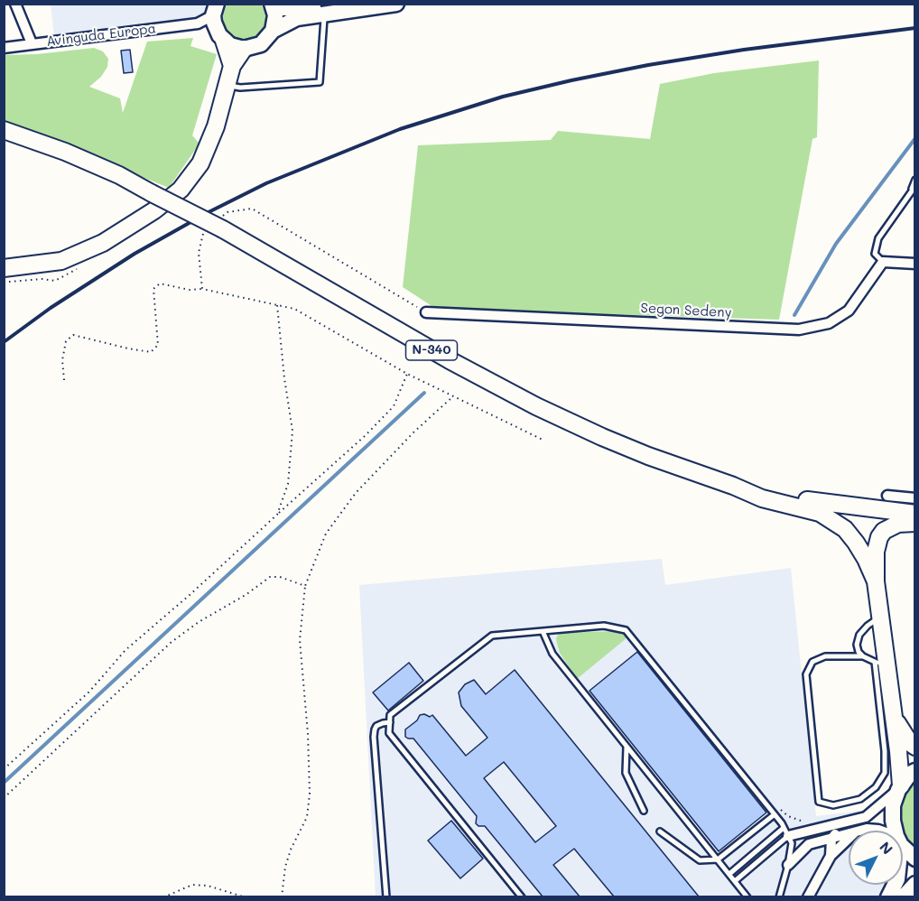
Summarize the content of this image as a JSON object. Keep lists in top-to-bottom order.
{
  "streets": {
    "highway": ["N-340"],
    "street": ["Avinguda Europa", "Segon Sedeny"]
  },
  "north": "top right"
}
